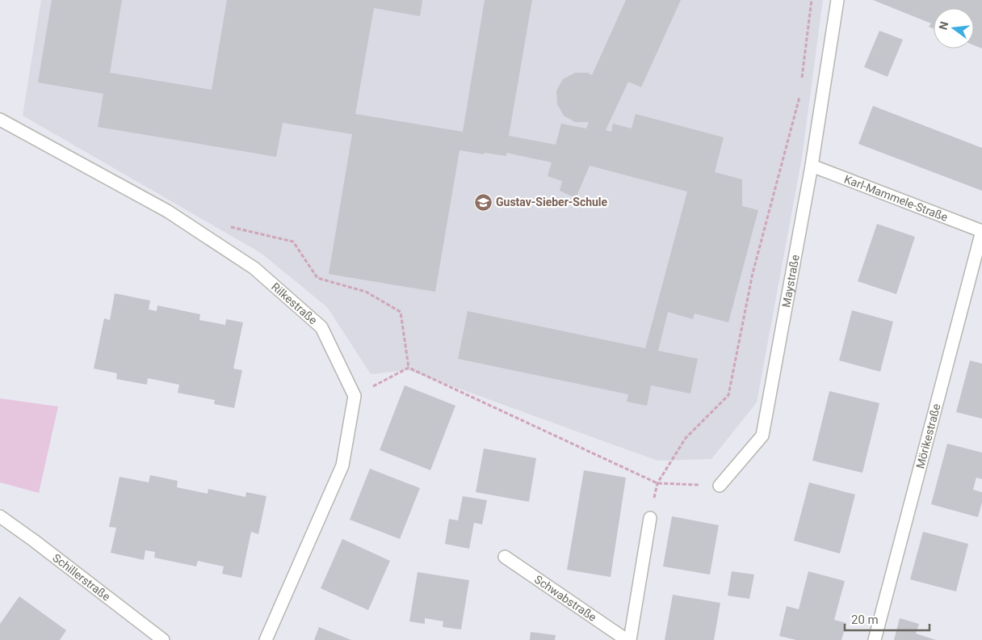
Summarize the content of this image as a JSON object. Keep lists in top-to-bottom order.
{
  "streets": {
    "street": [
      "Karl-Mammele-Straße",
      "Maystraße",
      "Rilkestraße",
      "Mörikestraße",
      "Schillerstraße",
      "Schwabstraße"
    ]
  },
  "crossings": [
    ["Karl-Mammele-Straße", "Maystraße"],
    ["Karl-Mammele-Straße", "Mörikestraße"]
  ],
  "places": {
    "school or university": ["Gustav-Sieber-Schule"]
  },
  "scale_bar": "20 m",
  "north": "left"
}
